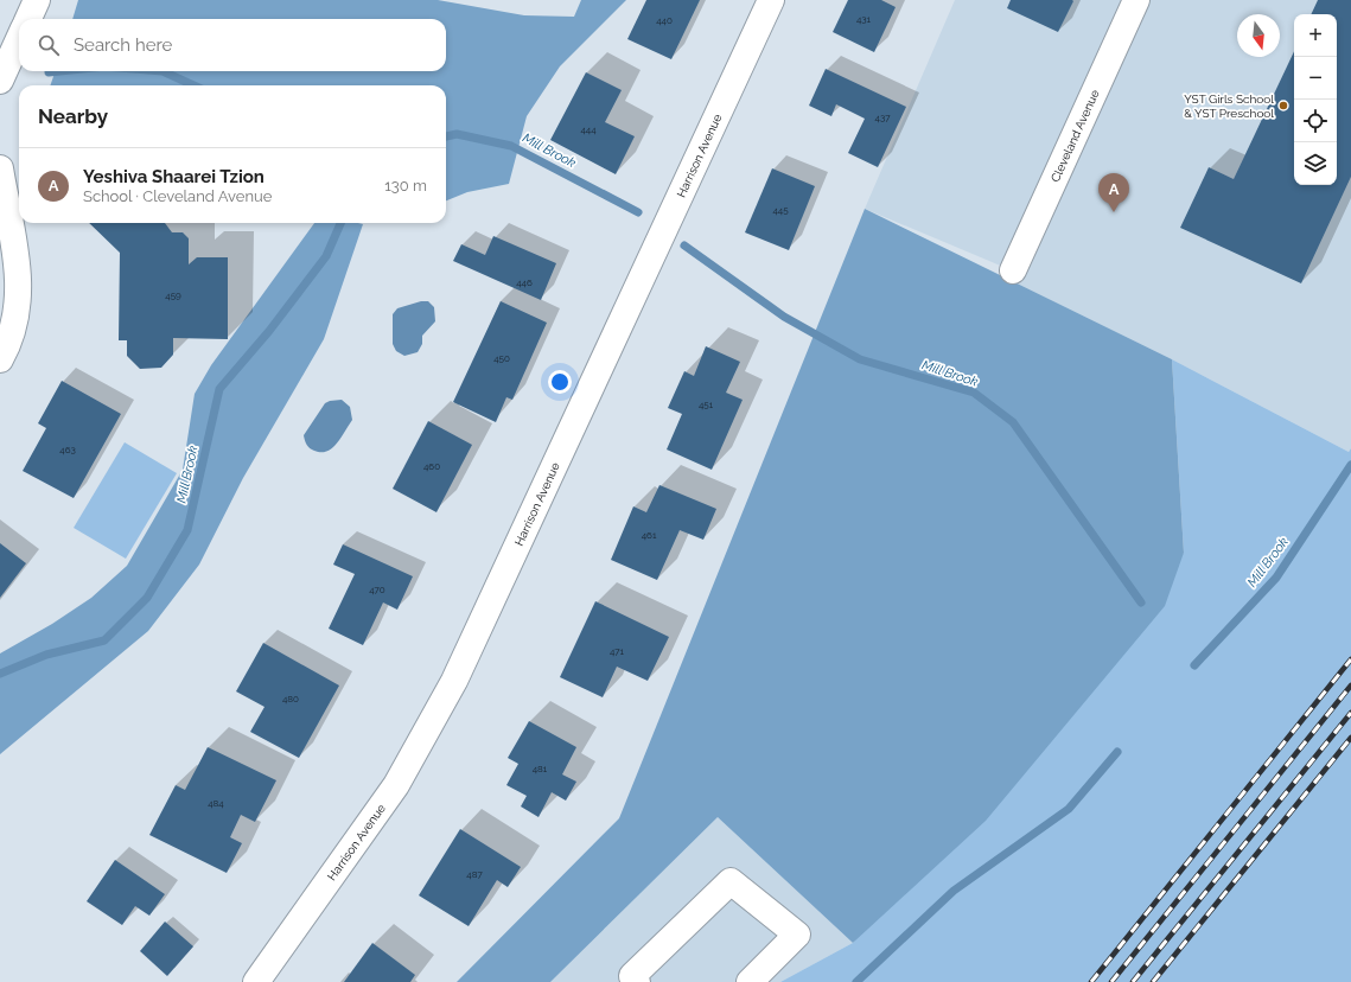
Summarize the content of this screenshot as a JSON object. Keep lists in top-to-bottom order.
{
  "streets": {
    "street": ["Cleveland Avenue", "Harrison Avenue"]
  },
  "water": ["Mill Brook"],
  "places": ["YST Girls School & YST Preschool"],
  "house_numbers": [
    "431",
    "440",
    "437",
    "444",
    "445",
    "446",
    "459",
    "450",
    "451",
    "463",
    "460",
    "461",
    "470",
    "471",
    "480",
    "481",
    "484",
    "487"
  ],
  "north": "bottom",
  "page": {
    "map_buttons": ["+", "−"],
    "search": "Search here",
    "heading": "Nearby",
    "list": [
      {
        "mark": "A",
        "name": "Yeshiva Shaarei Tzion",
        "note": "School · Cleveland Avenue",
        "value": "130 m"
      }
    ],
    "pins": "A"
  }
}
